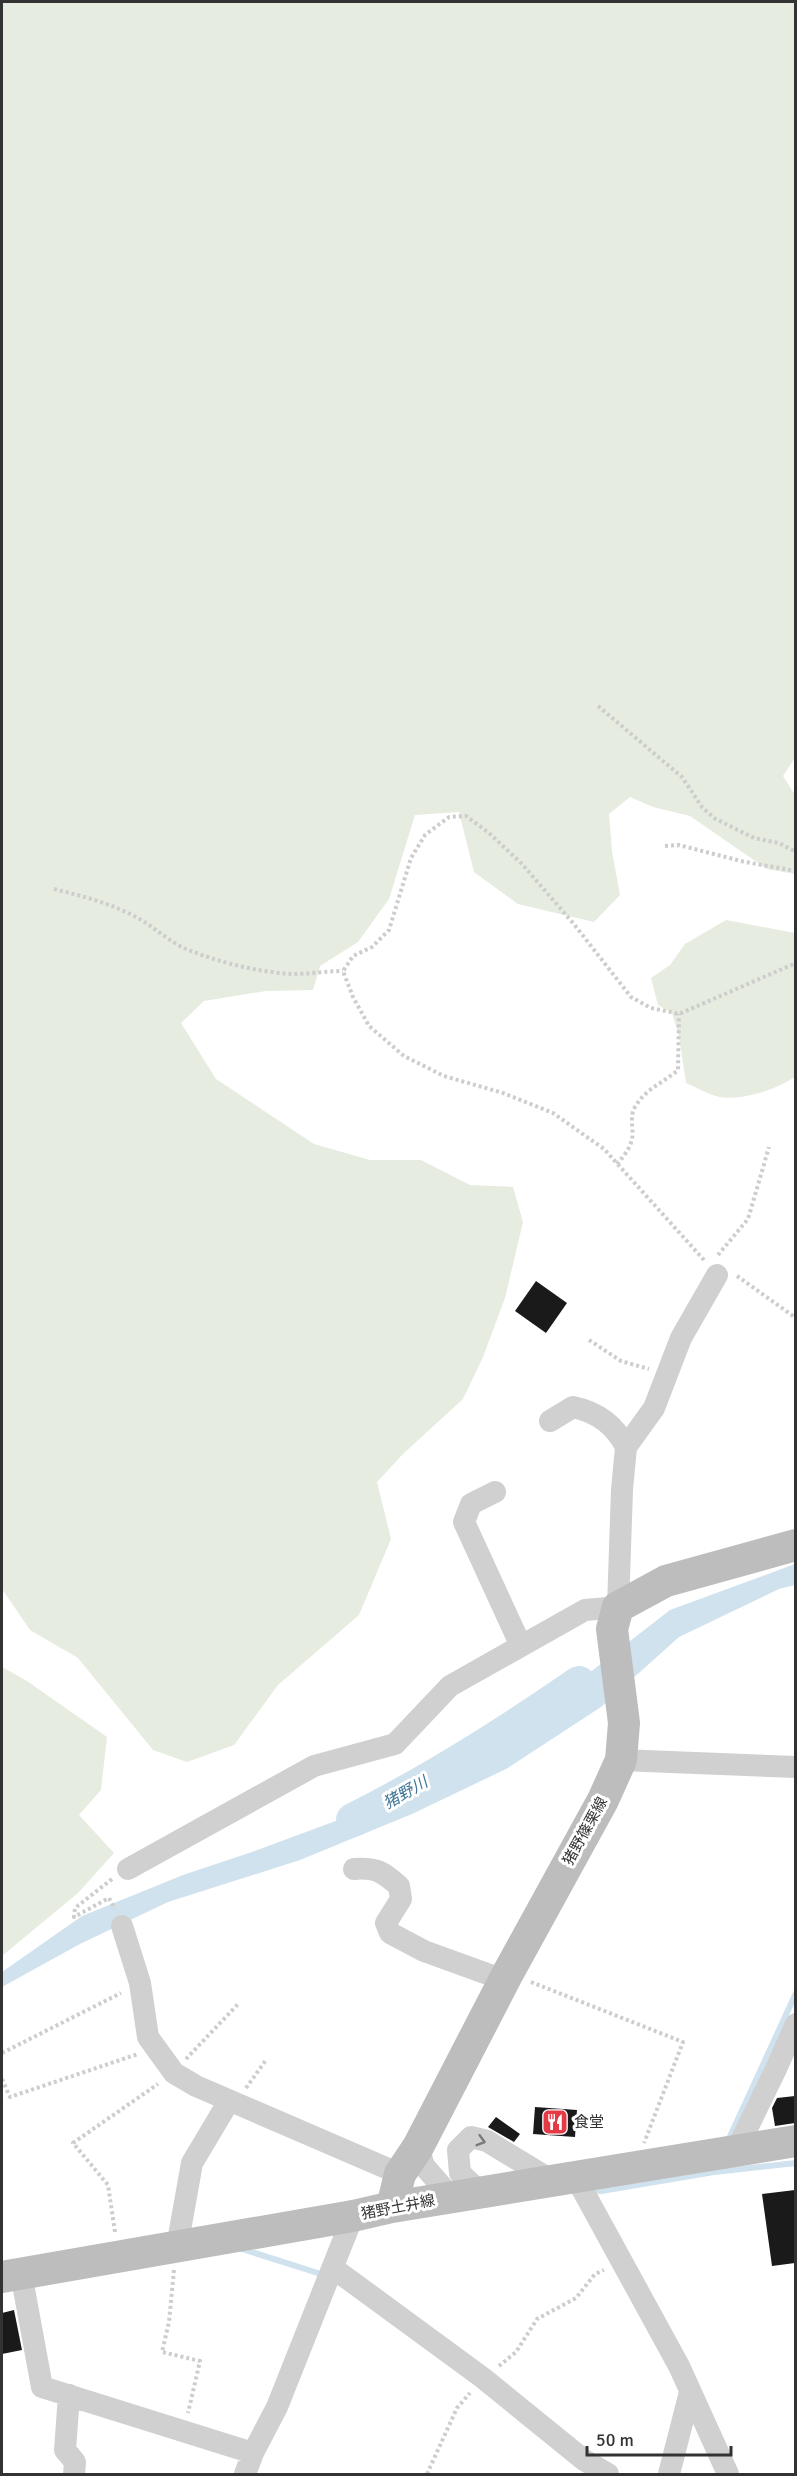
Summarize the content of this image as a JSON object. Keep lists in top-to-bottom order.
{
  "streets": {
    "main road": ["猪野篠栗線", "猪野土井線"]
  },
  "crossings": [
    ["猪野篠栗線", "猪野土井線"]
  ],
  "water": ["猪野川"],
  "places": {
    "restaurant": ["食堂"]
  },
  "scale_bar": "50 m"
}
